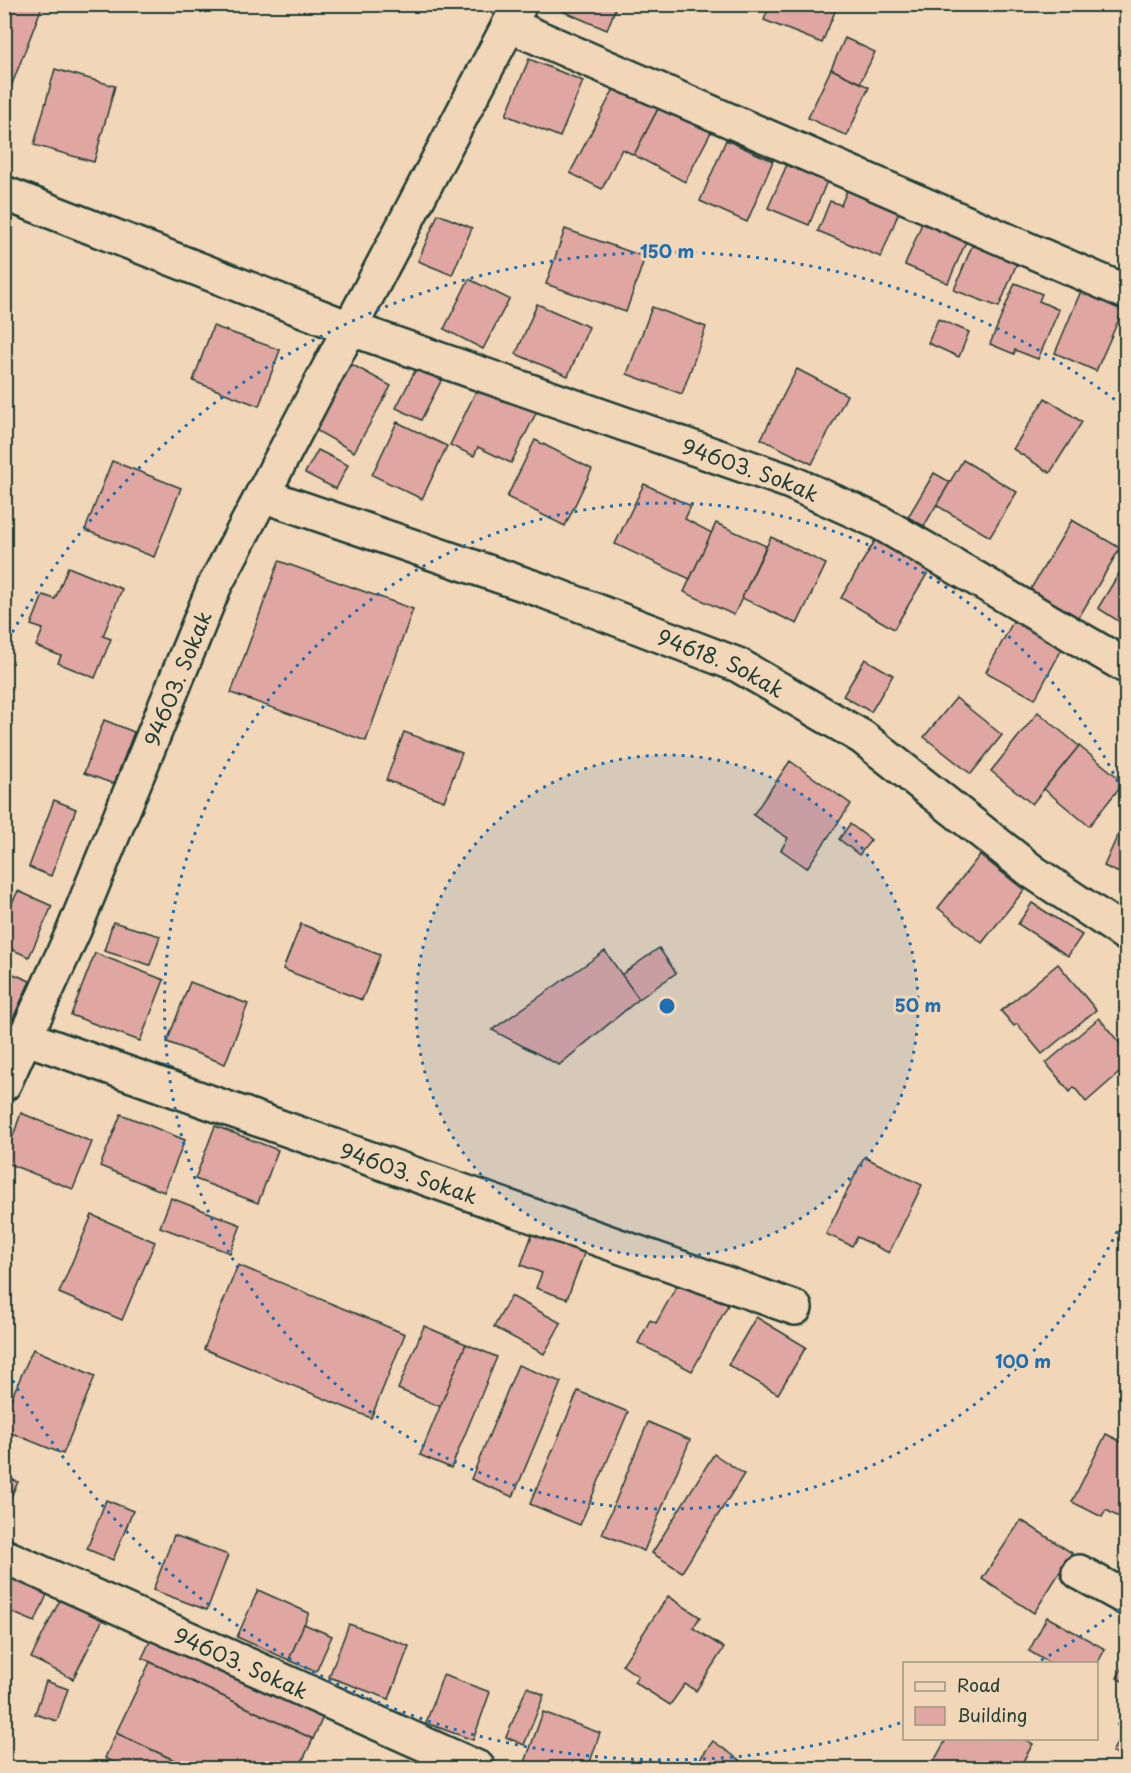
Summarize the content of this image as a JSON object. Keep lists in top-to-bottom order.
{
  "streets": {
    "street": ["94603. Sokak", "94618. Sokak"]
  },
  "crossings": [
    ["94603. Sokak", "94618. Sokak"]
  ],
  "legend": ["Road", "Building"],
  "rings": ["150 m", "50 m", "100 m"]
}
